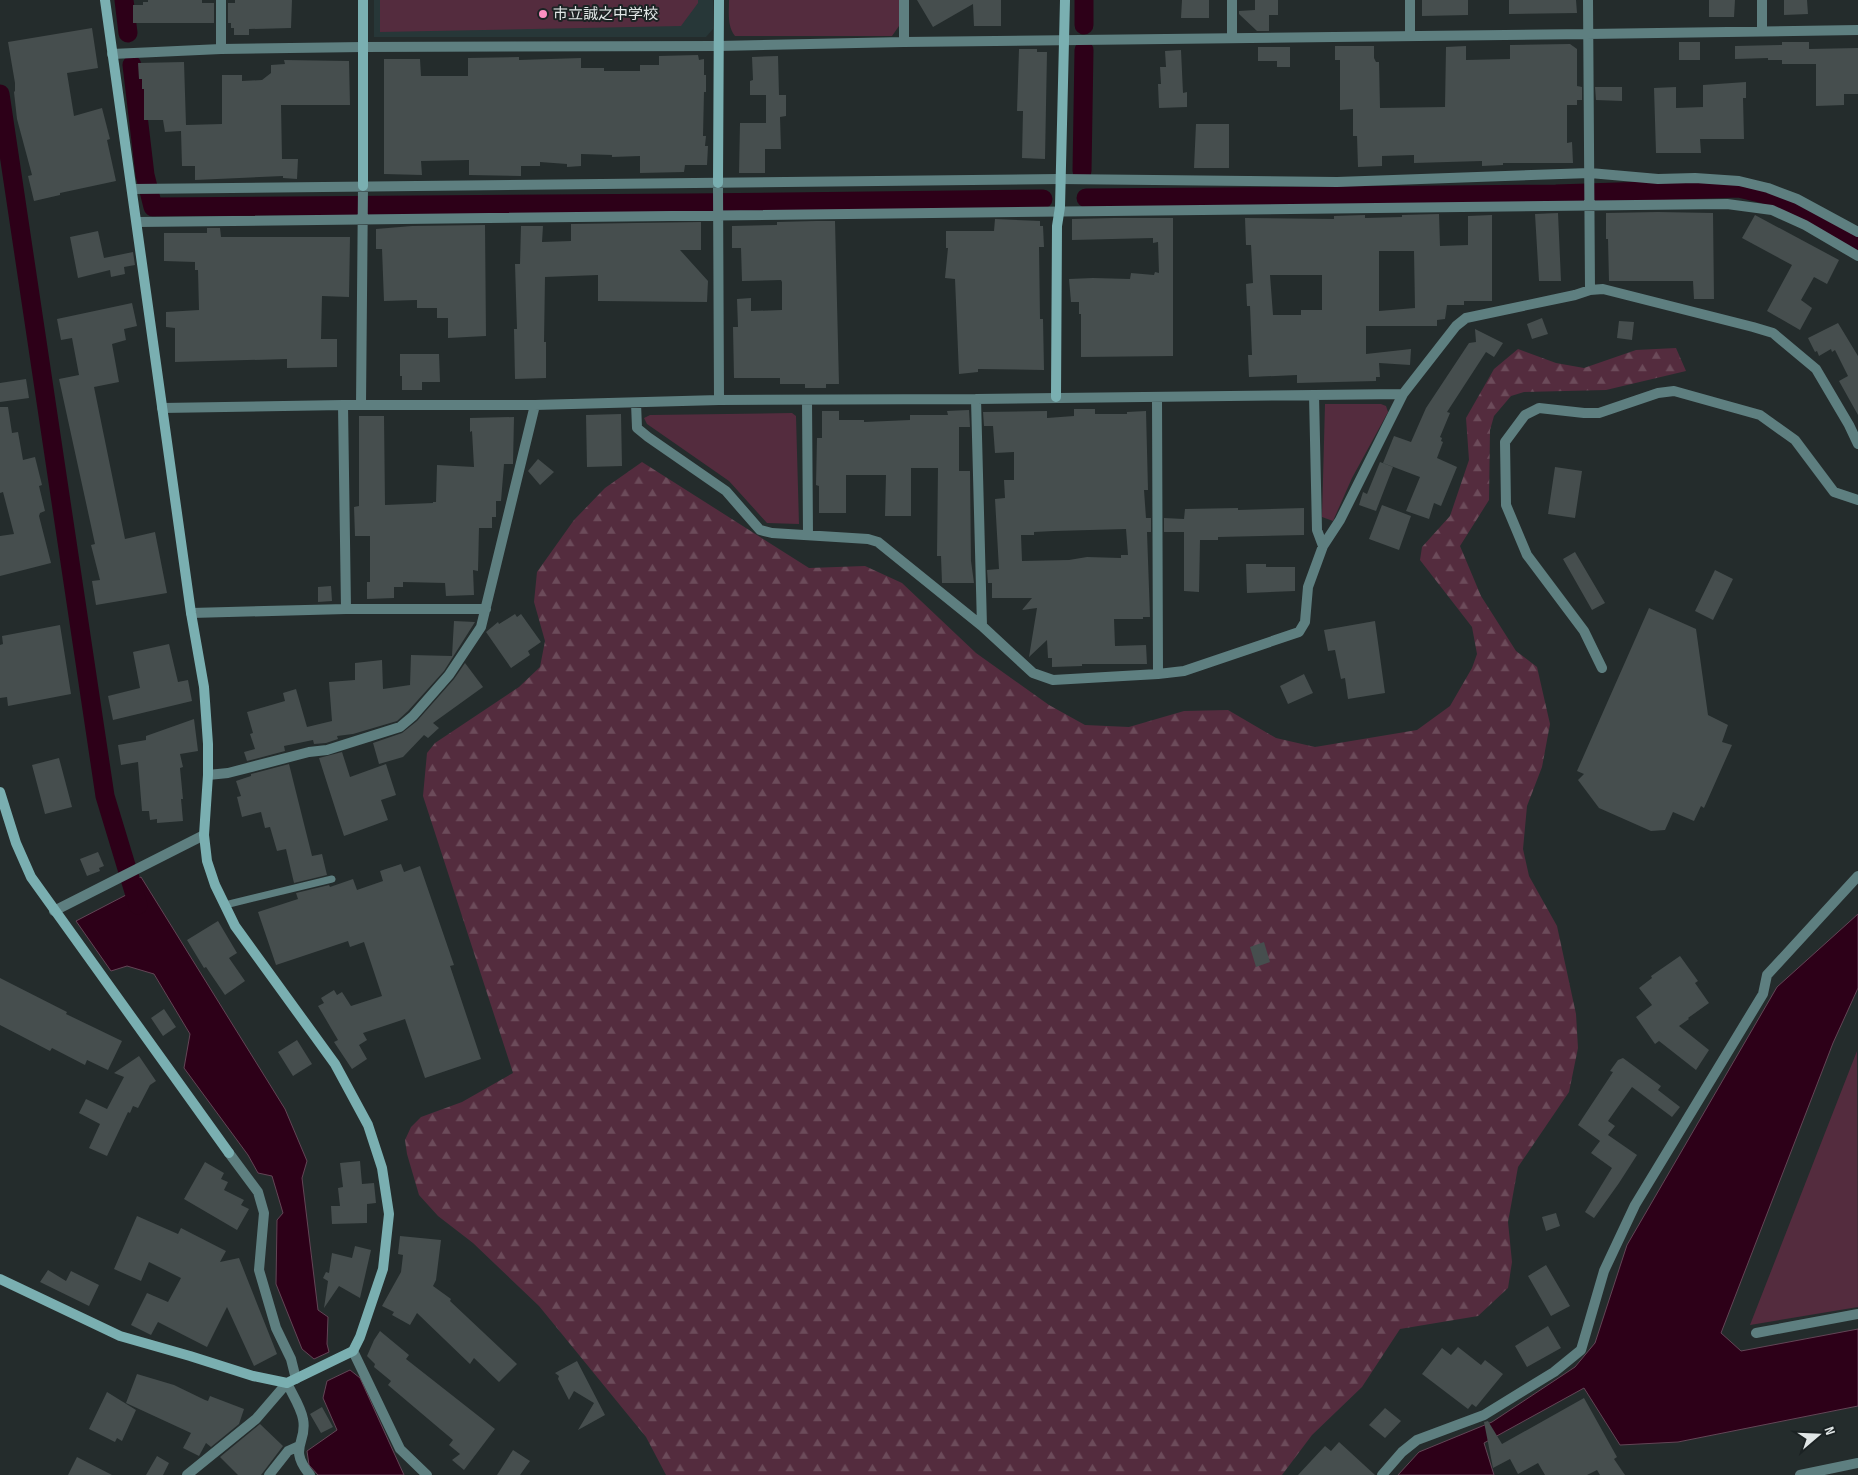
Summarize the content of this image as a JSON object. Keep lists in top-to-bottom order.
{
  "places": ["市立誠之中学校"],
  "north": "right"
}
